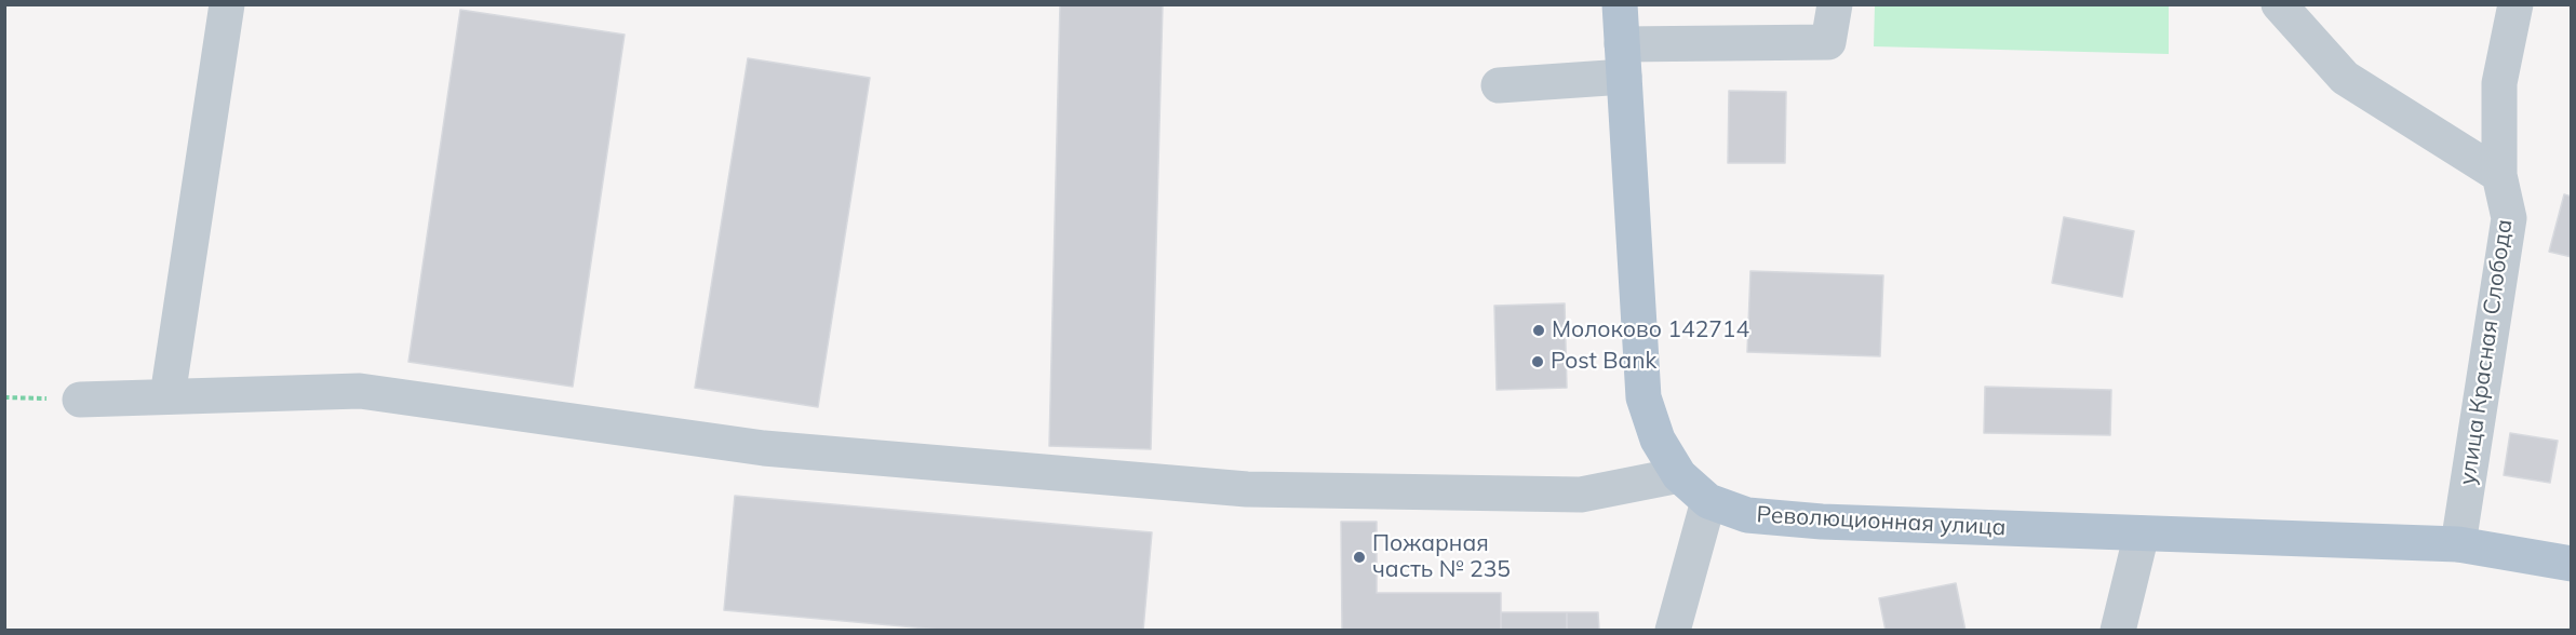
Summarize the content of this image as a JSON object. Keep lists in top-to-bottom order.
{
  "streets": {
    "main road": ["Революционная улица"],
    "street": ["улица Красная Слобода"]
  },
  "crossings": [
    ["улица Красная Слобода", "Революционная улица"]
  ],
  "places": ["Молоково 142714", "Post Bank", "Пожарная часть № 235"]
}
